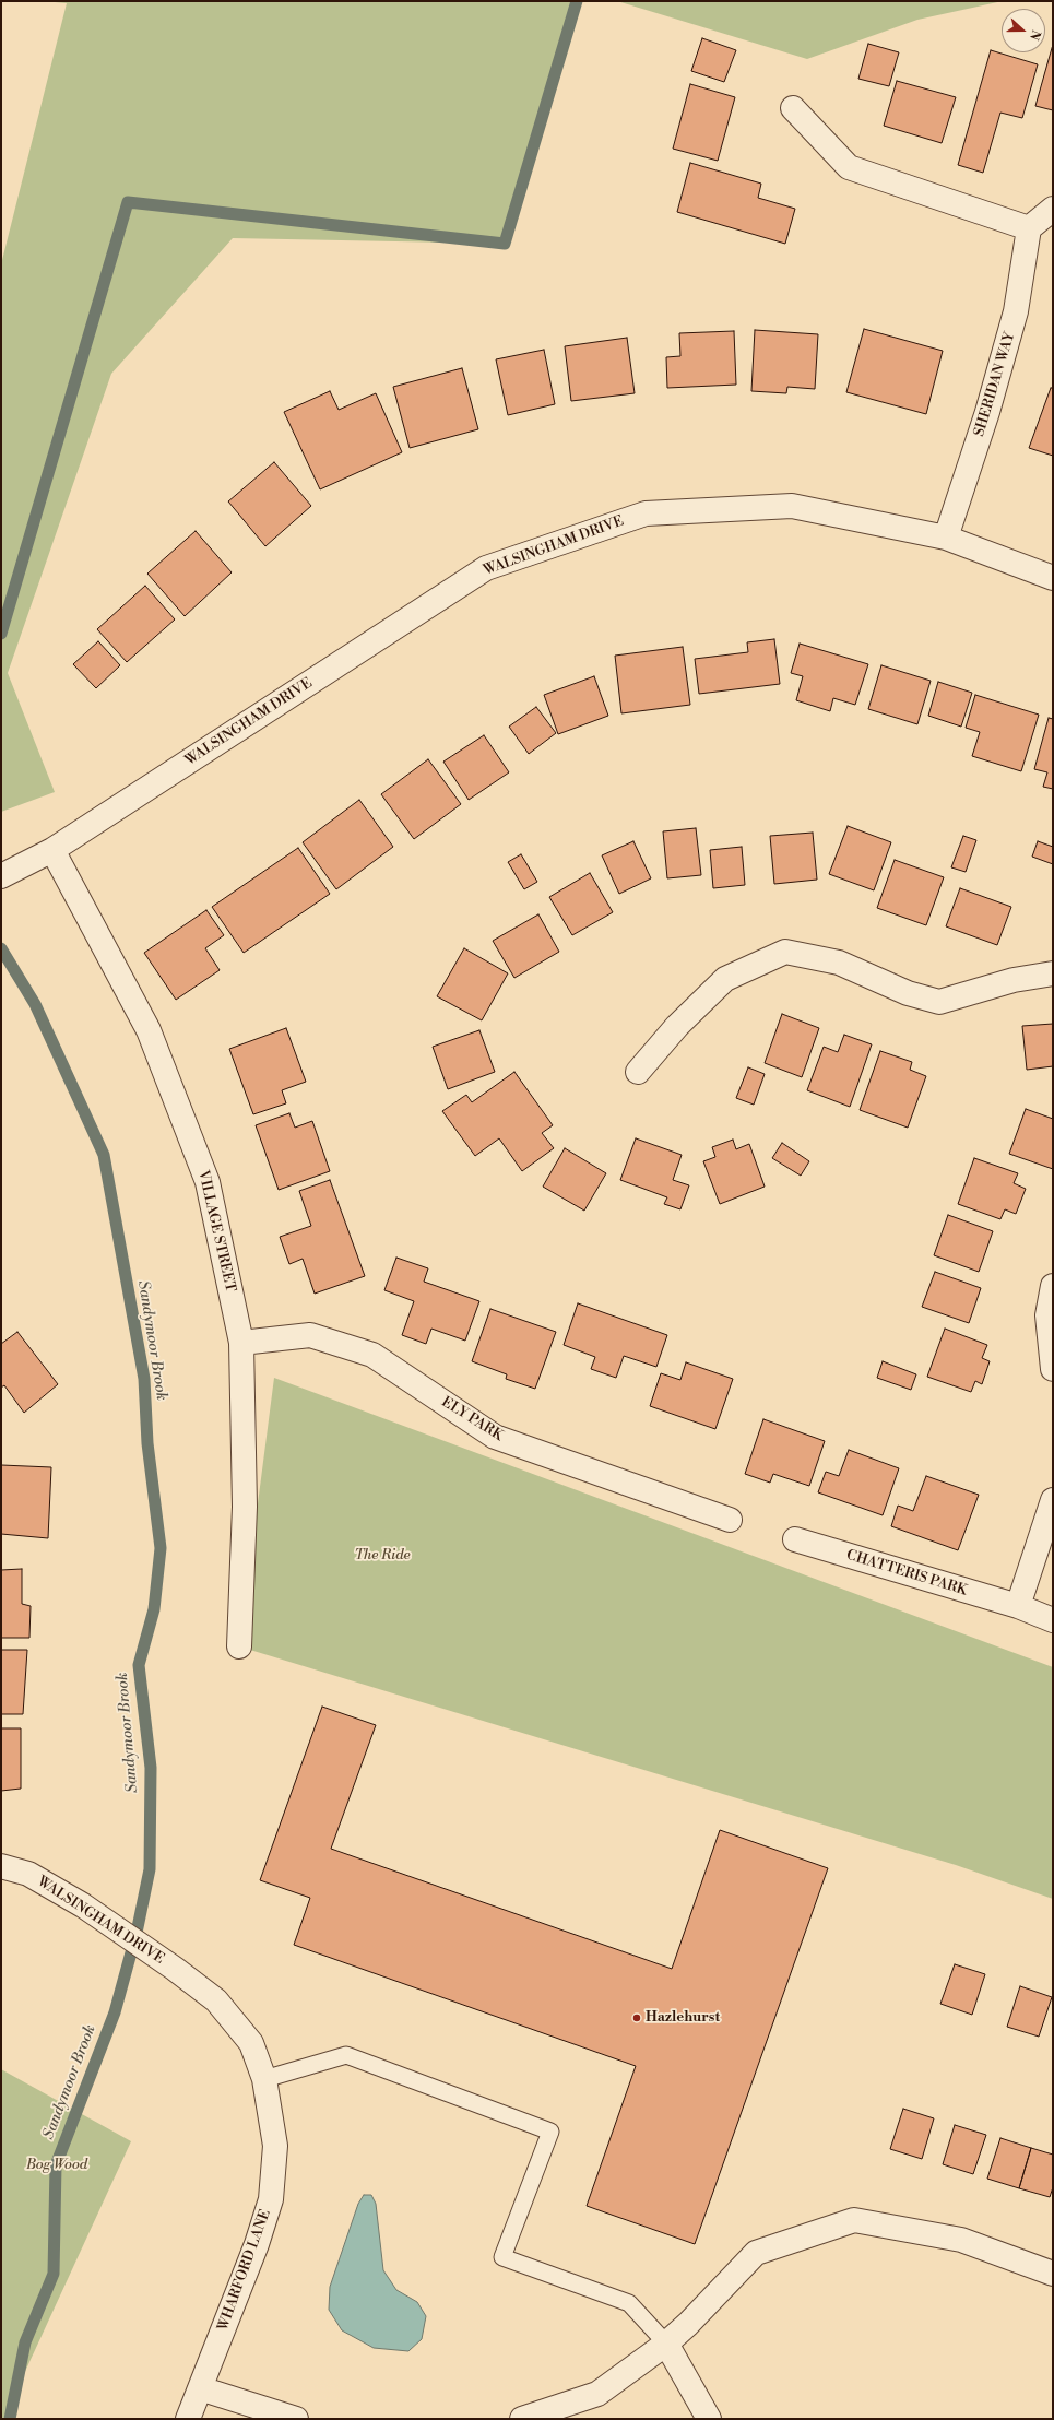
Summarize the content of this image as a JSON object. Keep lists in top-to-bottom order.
{
  "streets": {
    "street": [
      "SHERIDAN WAY",
      "WALSINGHAM DRIVE",
      "VILLAGE STREET",
      "ELY PARK",
      "CHATTERIS PARK",
      "WHARFORD LANE"
    ]
  },
  "crossings": [
    ["SHERIDAN WAY", "WALSINGHAM DRIVE"],
    ["WALSINGHAM DRIVE", "VILLAGE STREET"],
    ["WALSINGHAM DRIVE", "WHARFORD LANE"],
    ["VILLAGE STREET", "ELY PARK"]
  ],
  "water": ["Sandymoor Brook"],
  "parks": ["The Ride", "Bog Wood"],
  "places": ["Hazlehurst"],
  "north": "right"
}
